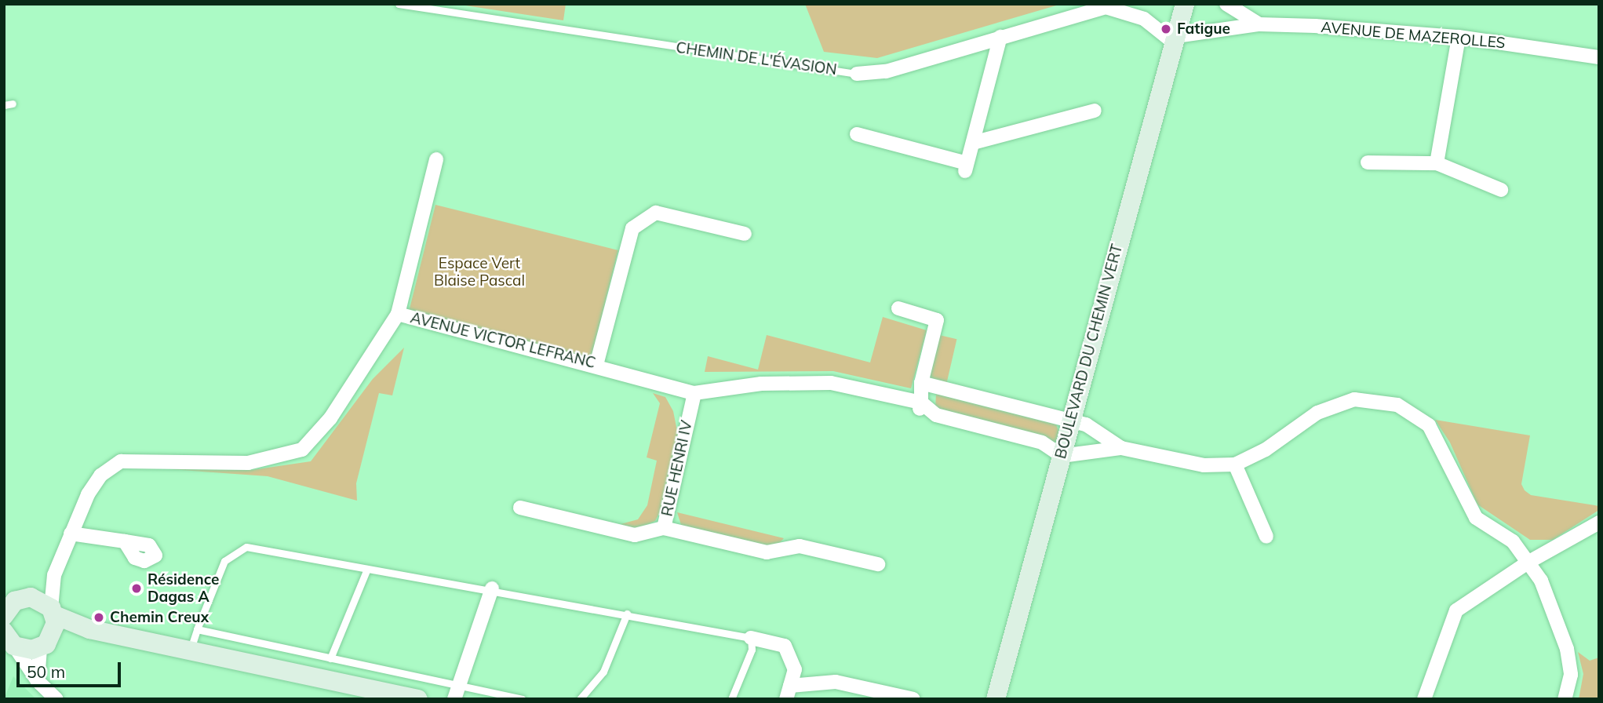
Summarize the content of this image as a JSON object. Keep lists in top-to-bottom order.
{
  "streets": {
    "street": [
      "AVENUE DE MAZEROLLES",
      "CHEMIN DE L'ÉVASION",
      "AVENUE VICTOR LEFRANC",
      "BOULEVARD DU CHEMIN VERT",
      "RUE HENRI IV"
    ]
  },
  "crossings": [
    ["AVENUE DE MAZEROLLES", "CHEMIN DE L'ÉVASION"],
    ["AVENUE DE MAZEROLLES", "BOULEVARD DU CHEMIN VERT"],
    ["CHEMIN DE L'ÉVASION", "BOULEVARD DU CHEMIN VERT"],
    ["AVENUE VICTOR LEFRANC", "BOULEVARD DU CHEMIN VERT"],
    ["AVENUE VICTOR LEFRANC", "RUE HENRI IV"]
  ],
  "parks": ["Espace Vert Blaise Pascal"],
  "places": ["Fatigue", "Résidence Dagas A", "Chemin Creux"],
  "scale_bar": "50 m"
}
